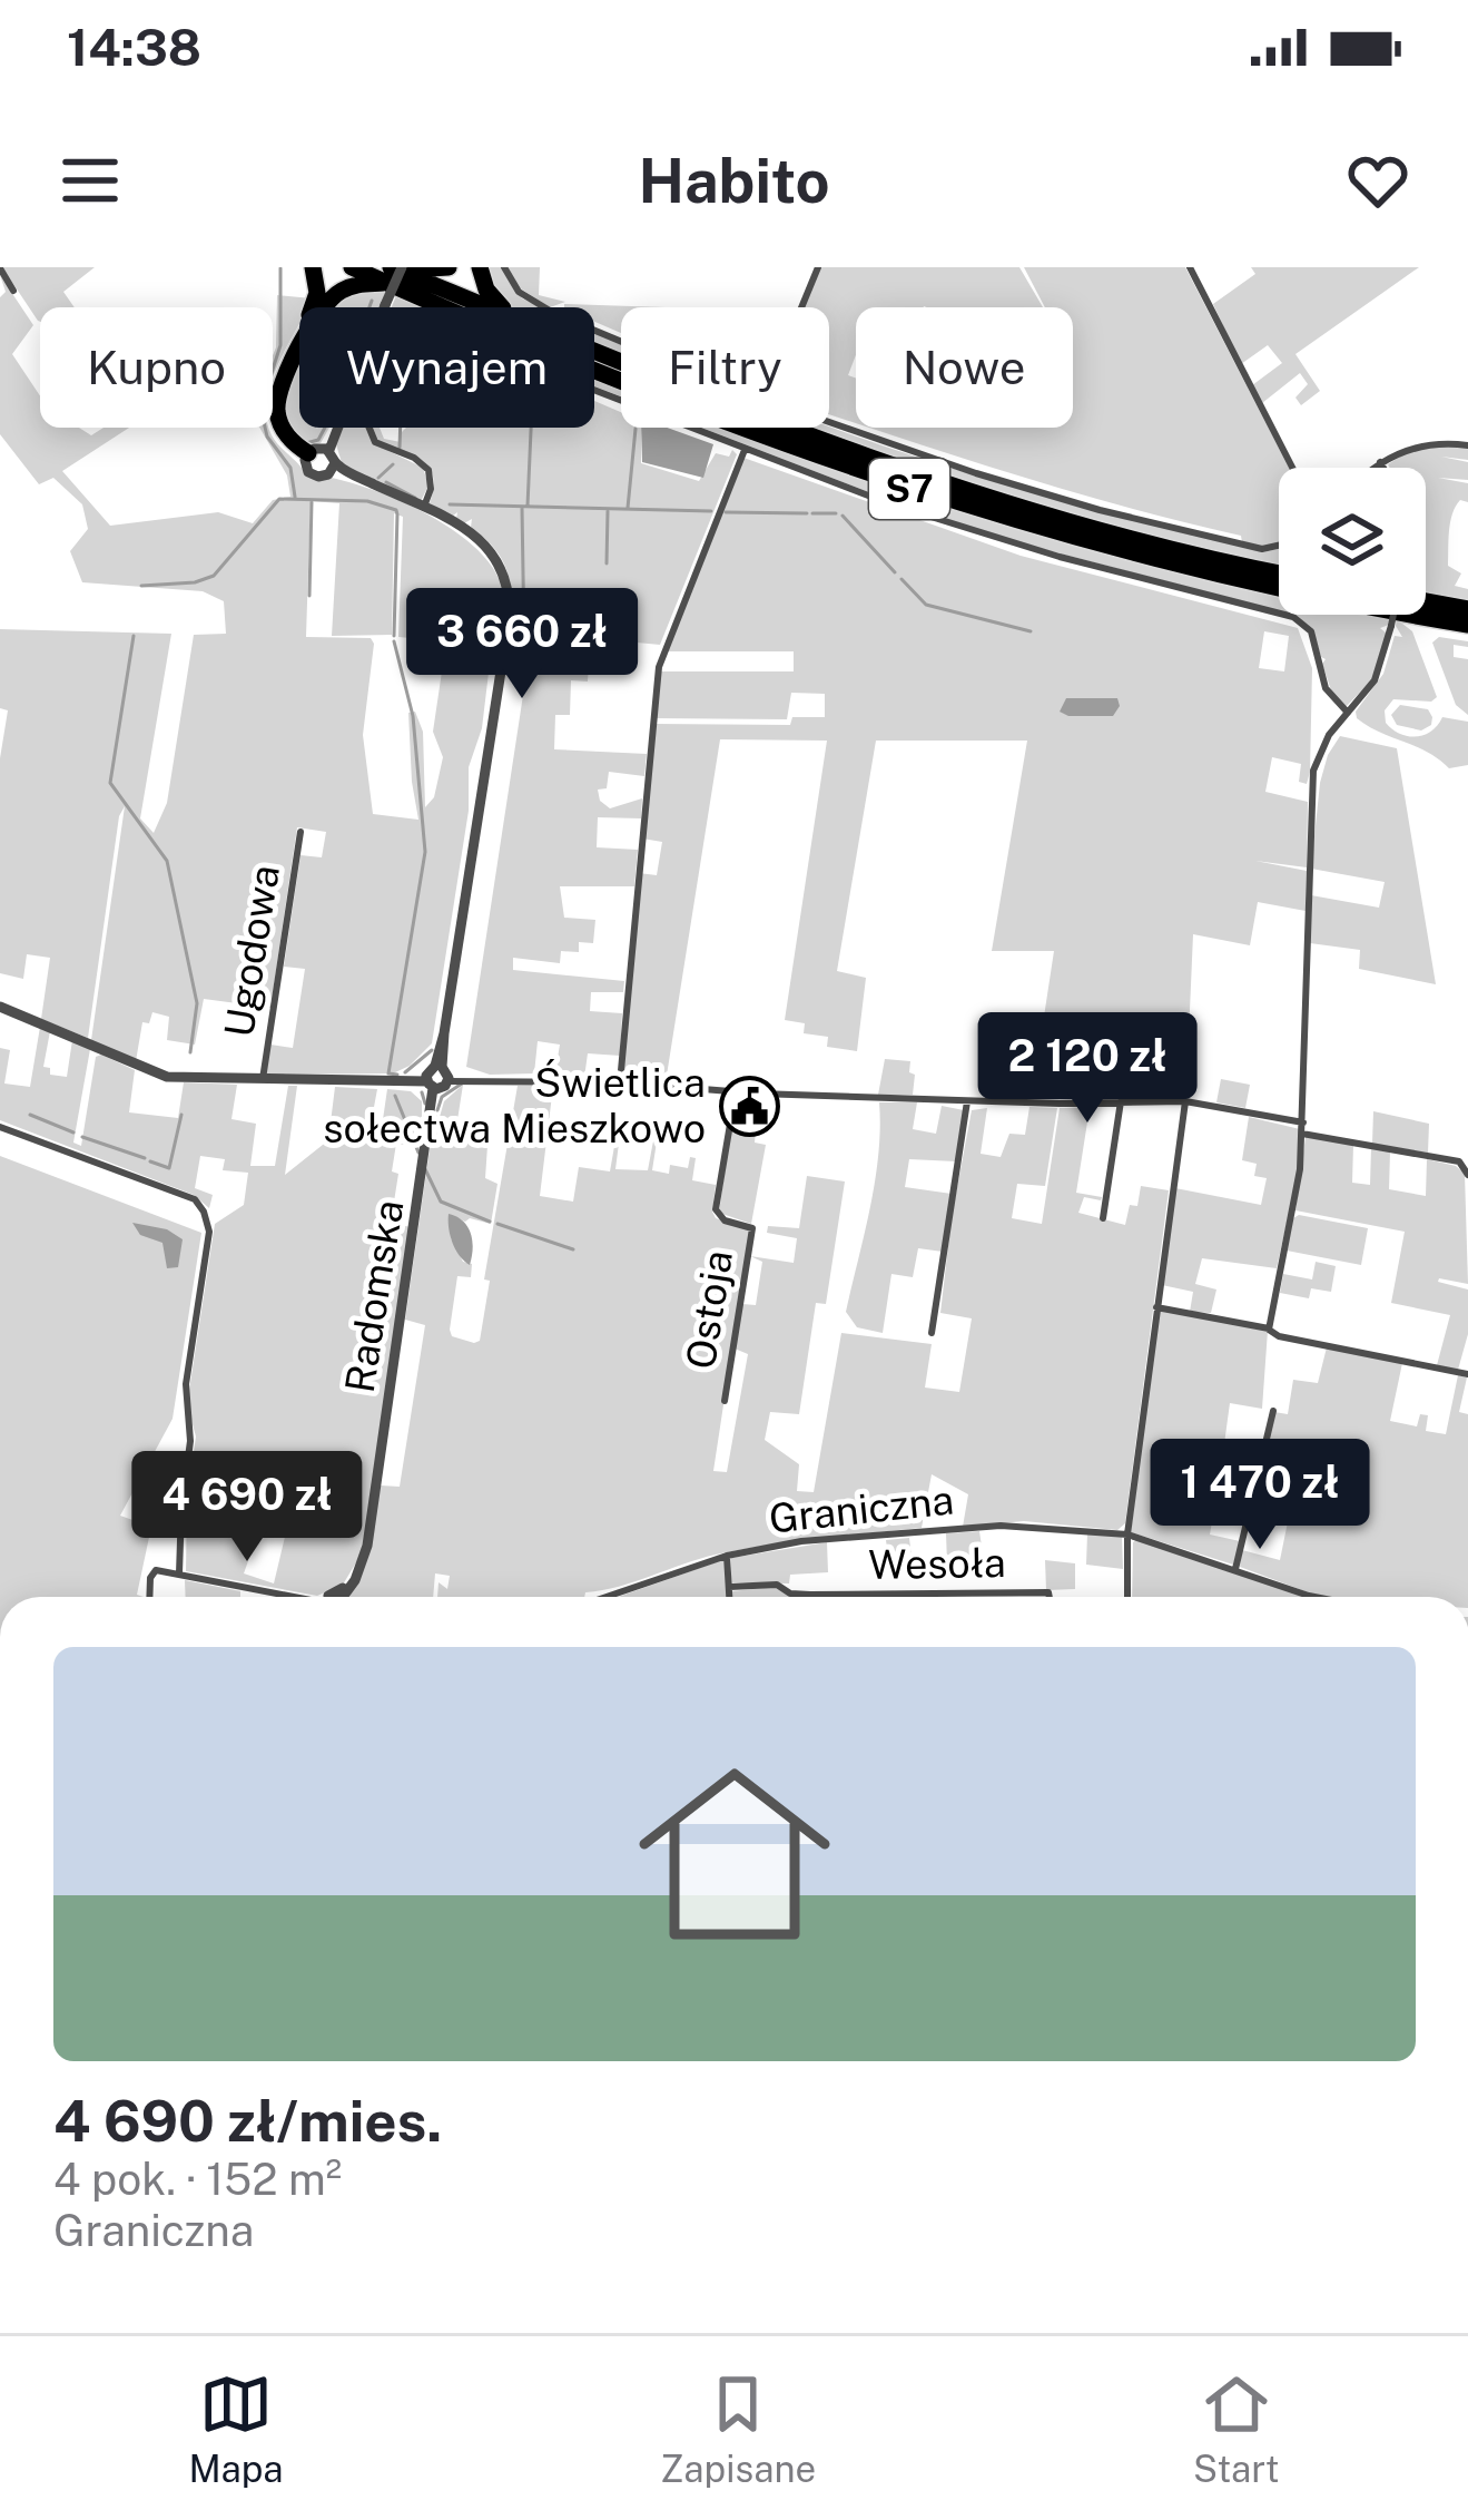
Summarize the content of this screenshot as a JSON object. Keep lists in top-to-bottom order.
{
  "streets": {
    "highway": ["S7"],
    "street": [
      "Ugodowa",
      "Radomska",
      "Ostoja",
      "Graniczna",
      "Wesoła"
    ]
  },
  "places": {
    "public building": ["Świetlica sołectwa Mieszkowo"]
  },
  "page": {
    "status": "14:38",
    "header": "Habito",
    "chip": [
      "Kupno",
      "Wynajem",
      "Filtry",
      "Nowe"
    ],
    "price": [
      "3 660 zł",
      "2 120 zł",
      "1 470 zł",
      "4 690 zł"
    ],
    "list": [
      {
        "name": "4 690 zł/mies.",
        "note": "4 pok. · 152 m² · Graniczna"
      }
    ],
    "tabs": ["Mapa", "Zapisane", "Start"]
  }
}
